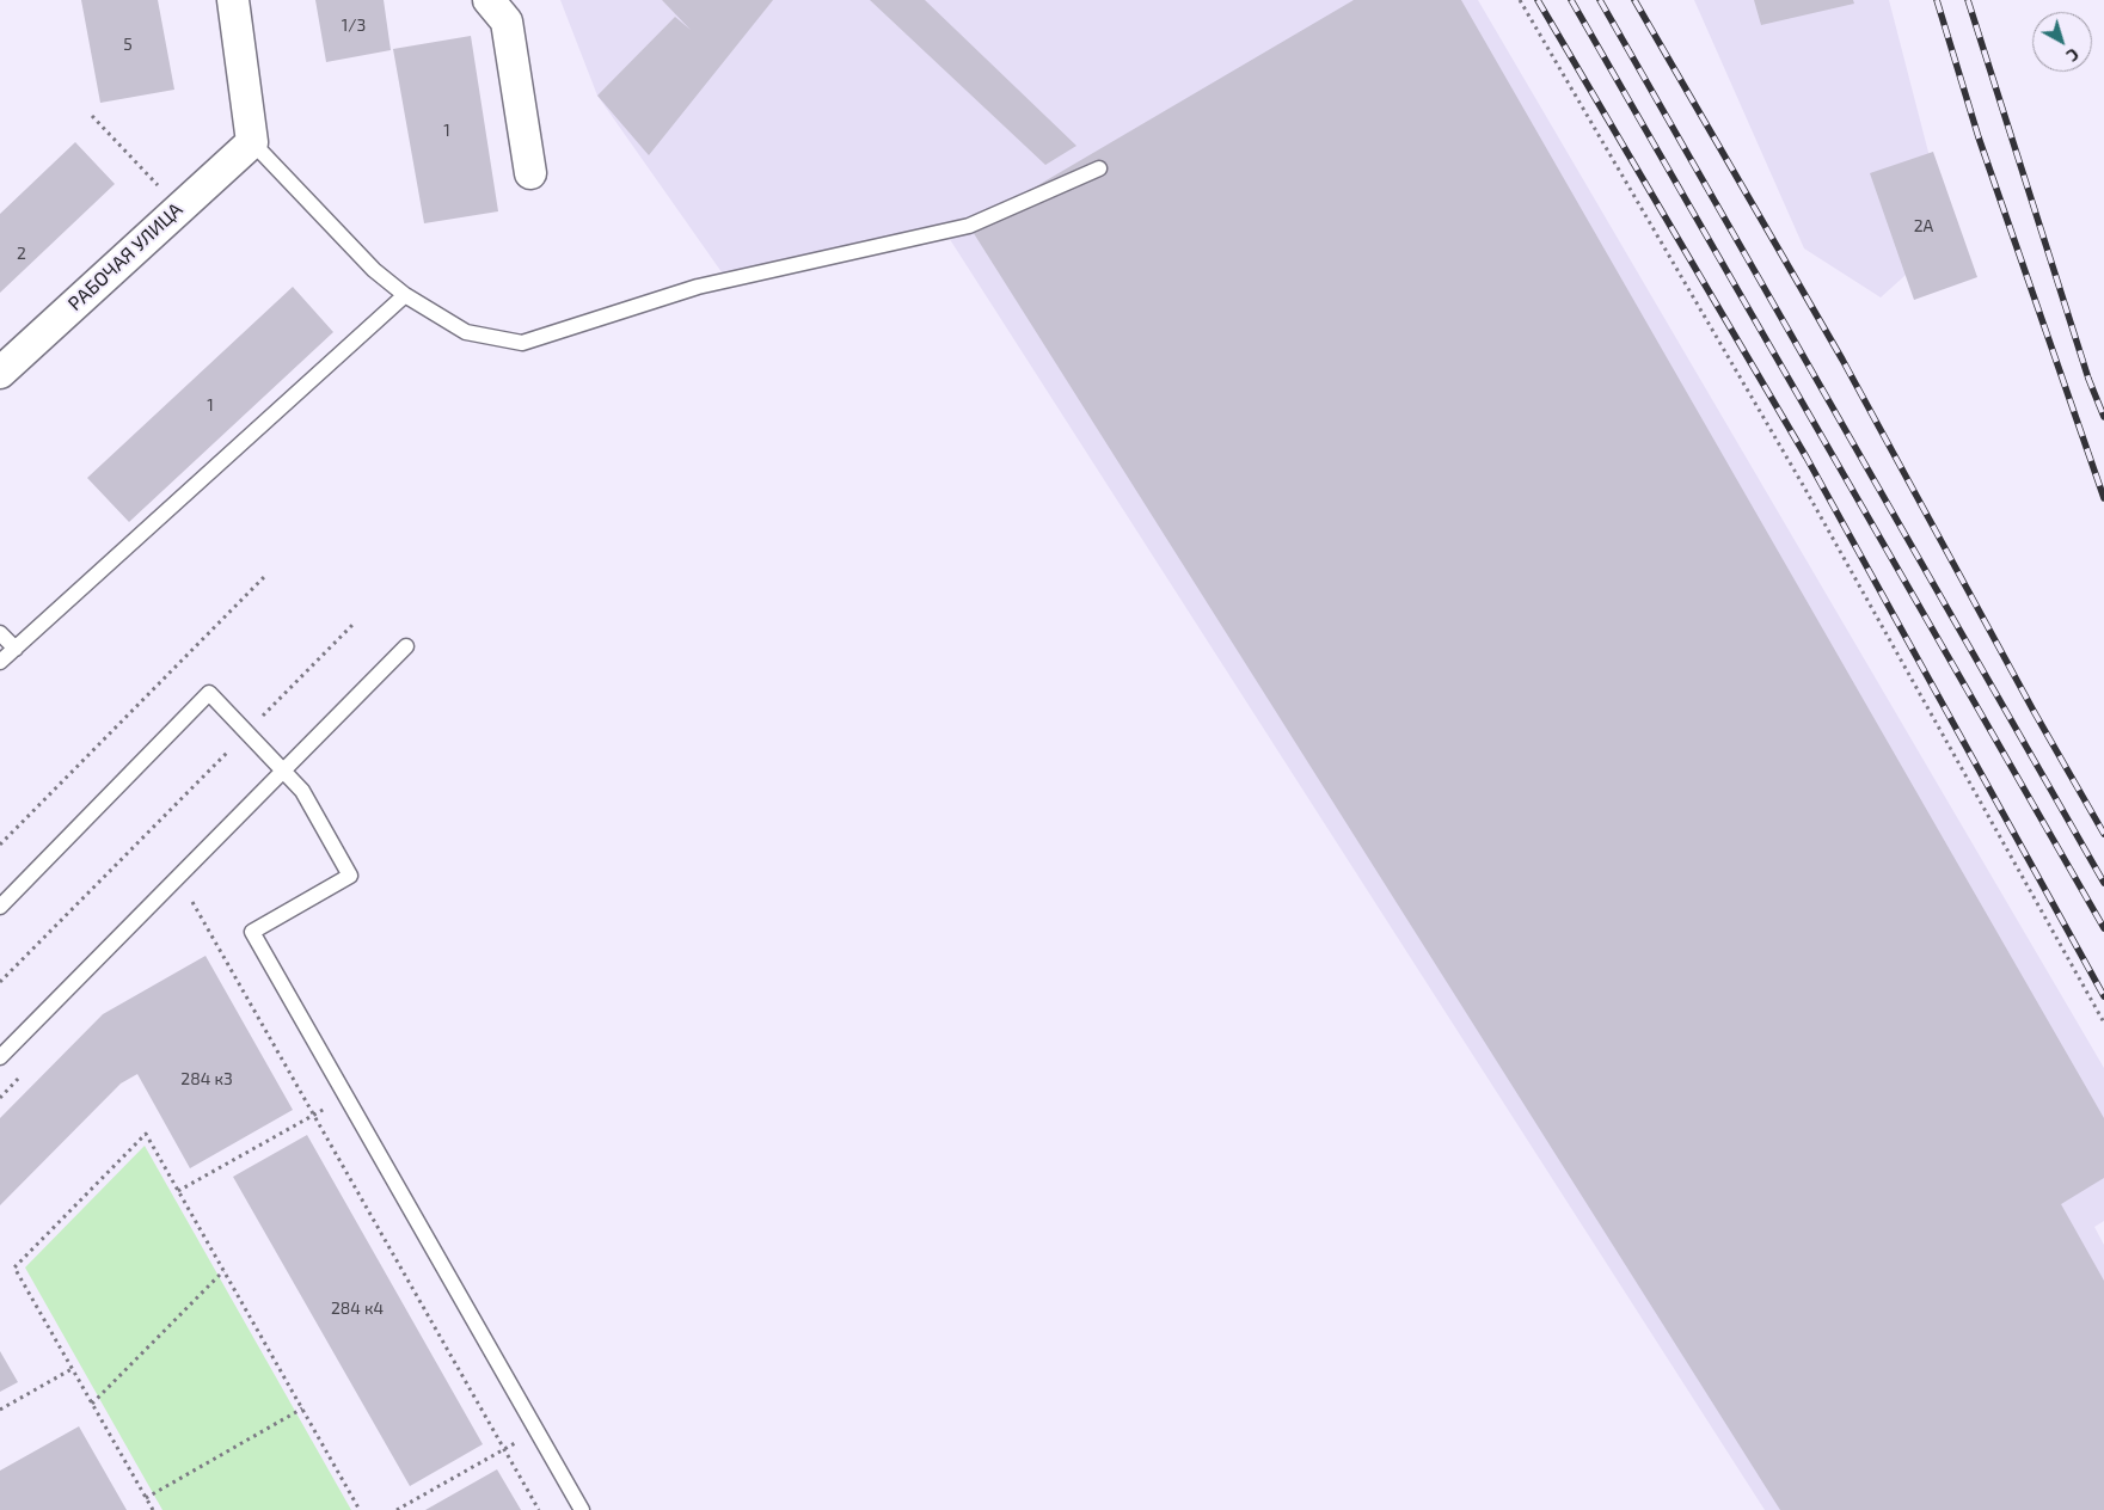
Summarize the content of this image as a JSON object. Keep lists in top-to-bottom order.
{
  "streets": {
    "street": ["РАБОЧАЯ УЛИЦА"]
  },
  "house_numbers": [
    "1/3",
    "5",
    "1",
    "2А",
    "2",
    "1",
    "284 к3",
    "284 к4"
  ],
  "north": "bottom right"
}
